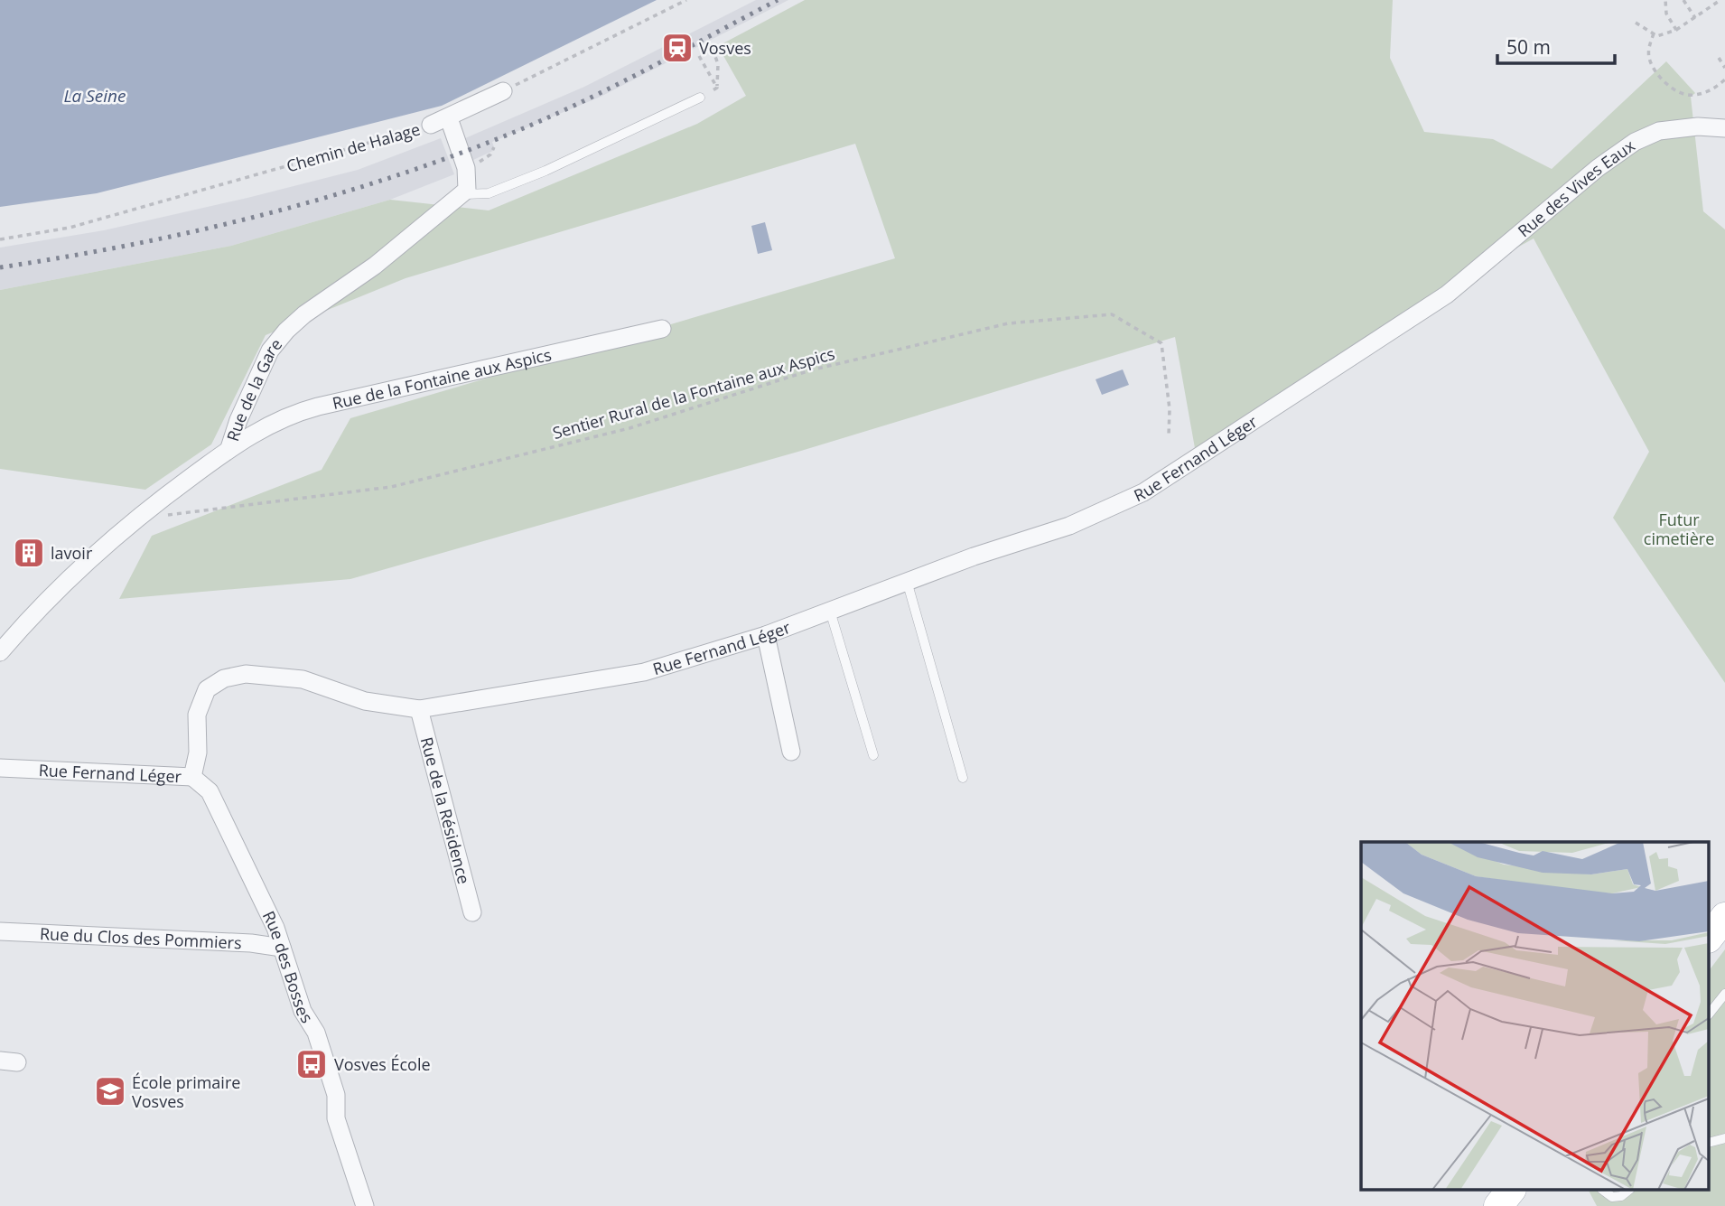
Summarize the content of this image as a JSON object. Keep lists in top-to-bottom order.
{
  "streets": {
    "street": [
      "Chemin de Halage",
      "Rue des Vives Eaux",
      "Rue de la Fontaine aux Aspics",
      "Rue de la Gare",
      "Rue Fernand Léger",
      "Rue de la Résidence",
      "Rue du Clos des Pommiers",
      "Rue des Bosses"
    ],
    "path": ["Sentier Rural de la Fontaine aux Aspics"]
  },
  "crossings": [
    ["Rue des Vives Eaux", "Rue Fernand Léger"],
    ["Rue de la Fontaine aux Aspics", "Rue de la Gare"],
    ["Rue de la Gare", "Sentier Rural de la Fontaine aux Aspics"],
    ["Rue Fernand Léger", "Rue de la Résidence"],
    ["Rue Fernand Léger", "Rue des Bosses"],
    ["Rue du Clos des Pommiers", "Rue des Bosses"]
  ],
  "water": ["La Seine"],
  "parks": ["Futur cimetière"],
  "places": {
    "station": ["Vosves"],
    "building": ["lavoir"],
    "bus stop": ["Vosves École"],
    "school or university": ["École primaire Vosves"]
  },
  "scale_bar": "50 m"
}
